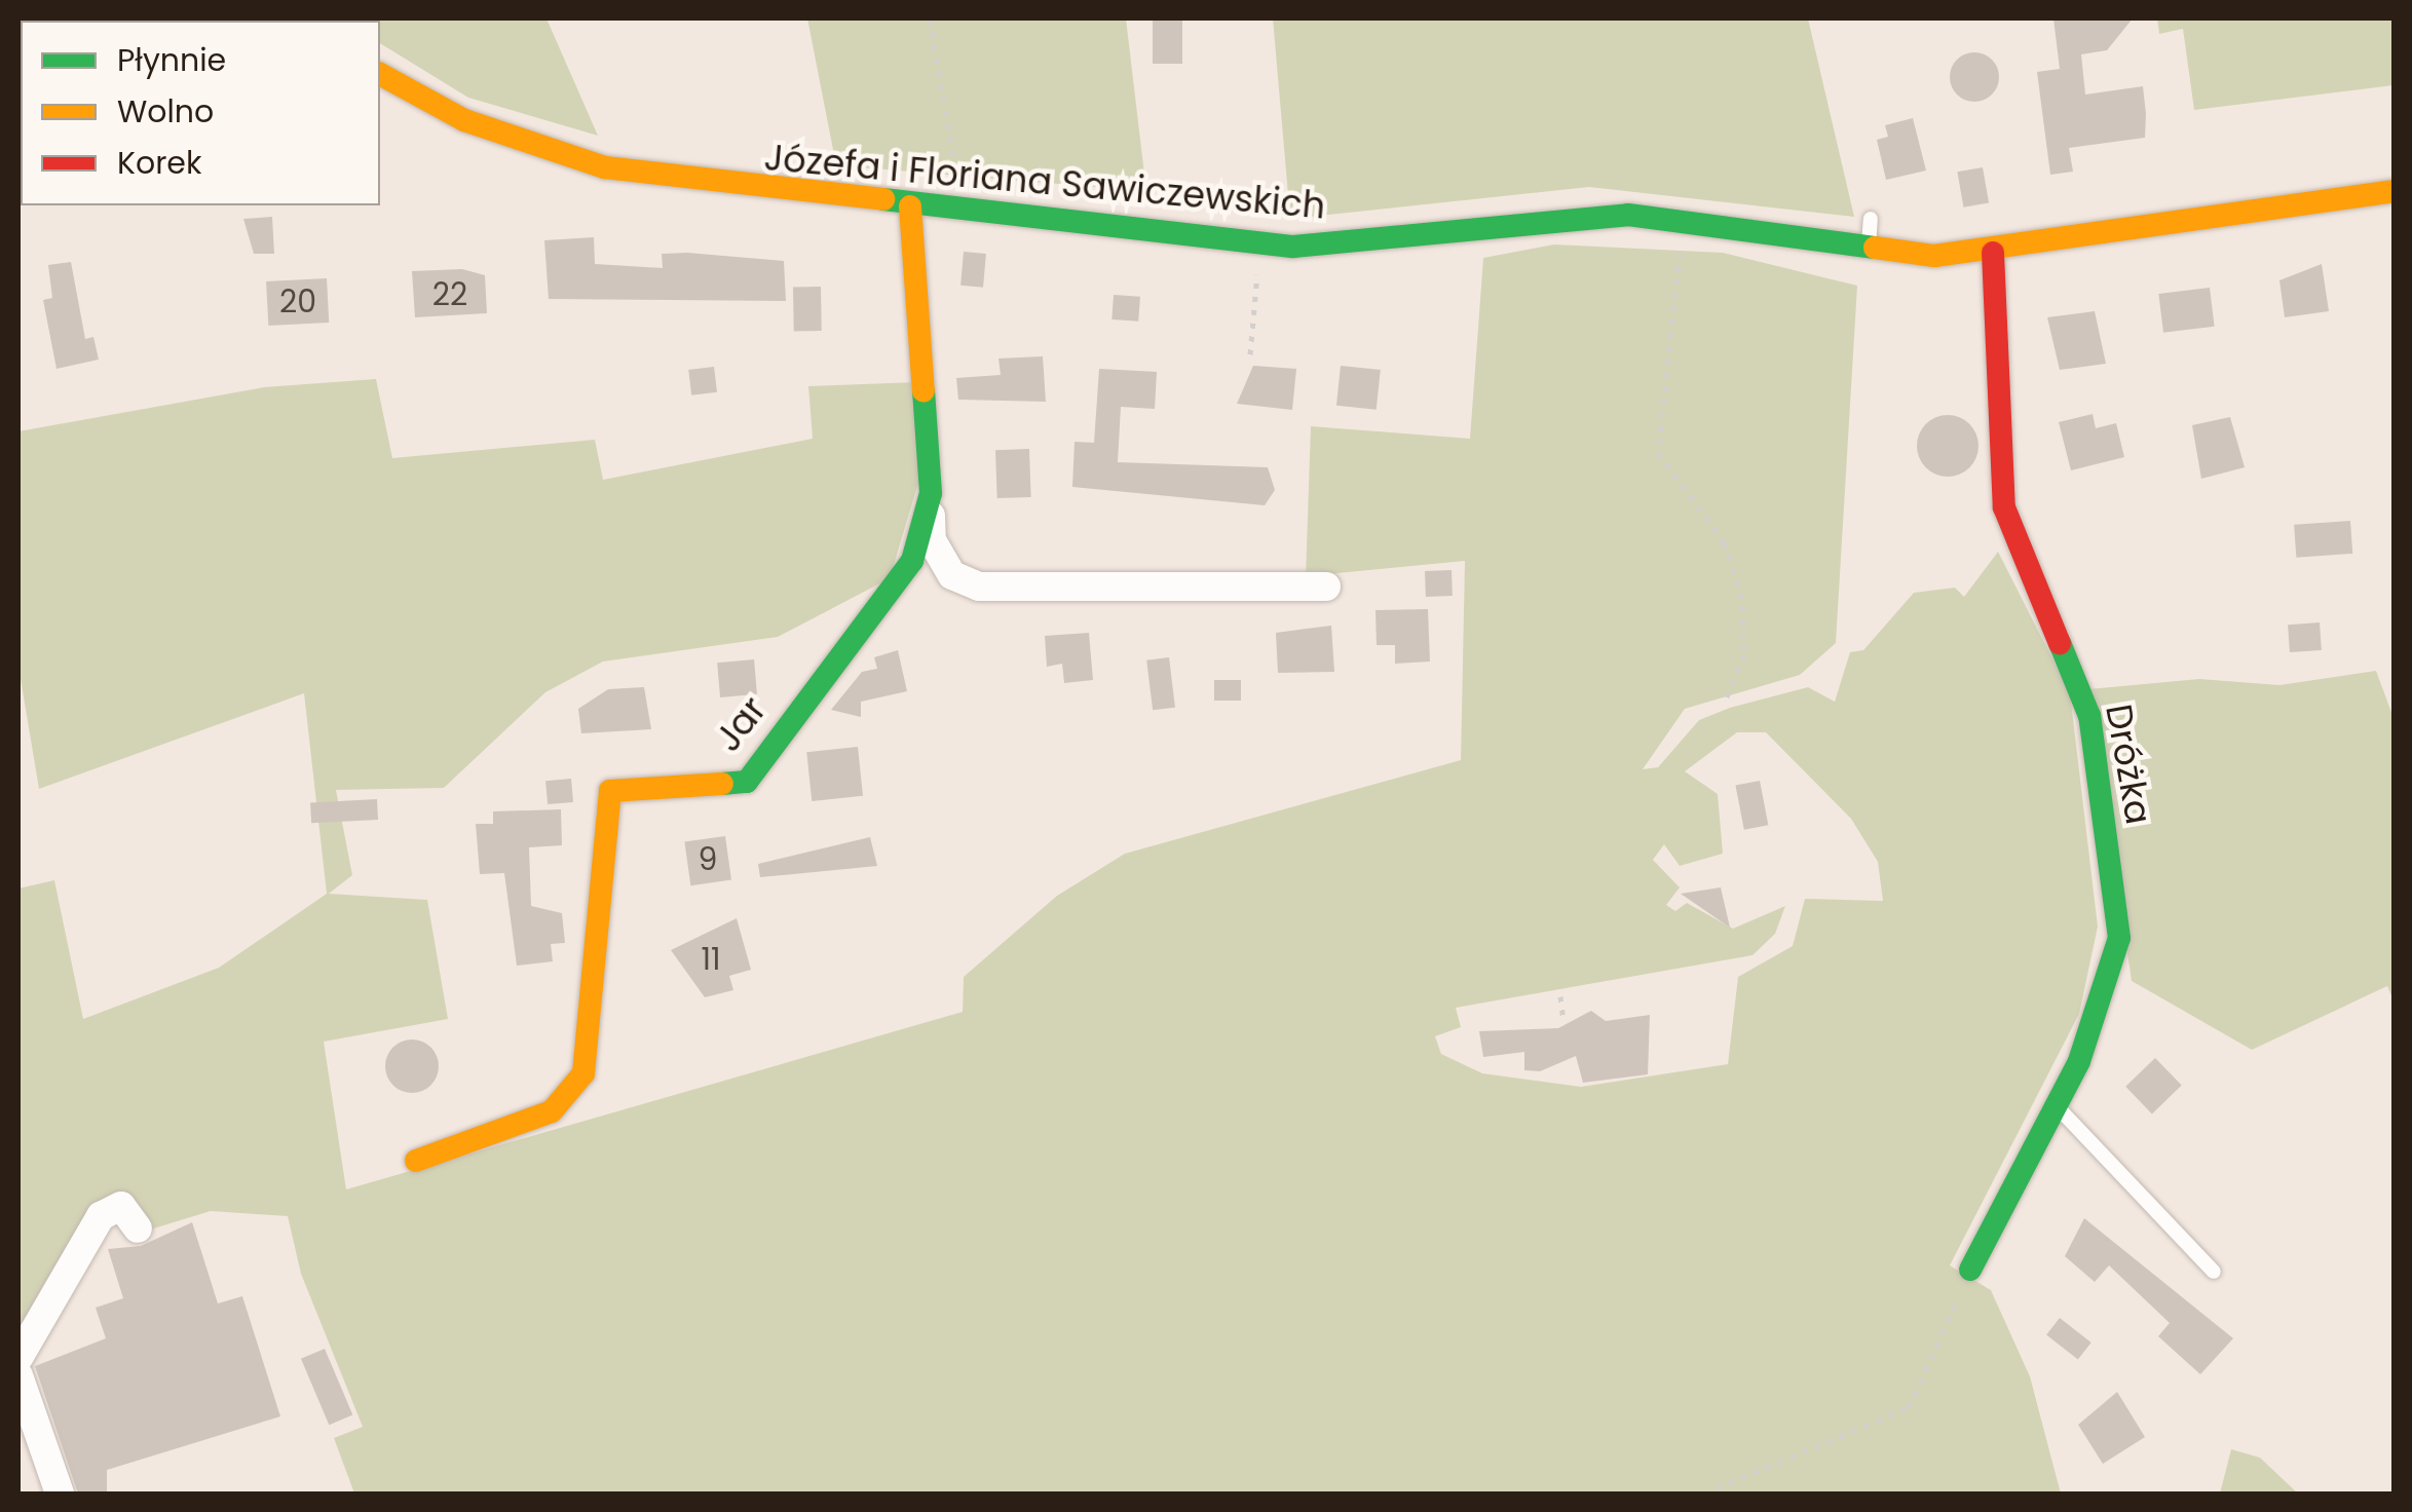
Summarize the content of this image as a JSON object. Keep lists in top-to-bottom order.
{
  "streets": {
    "street": ["Józefa i Floriana Sawiczewskich", "Jar", "Dróżka"]
  },
  "crossings": [
    ["Józefa i Floriana Sawiczewskich", "Jar"],
    ["Józefa i Floriana Sawiczewskich", "Dróżka"]
  ],
  "house_numbers": [
    "22",
    "20",
    "9",
    "11"
  ],
  "legend": ["Płynnie", "Wolno", "Korek"]
}
